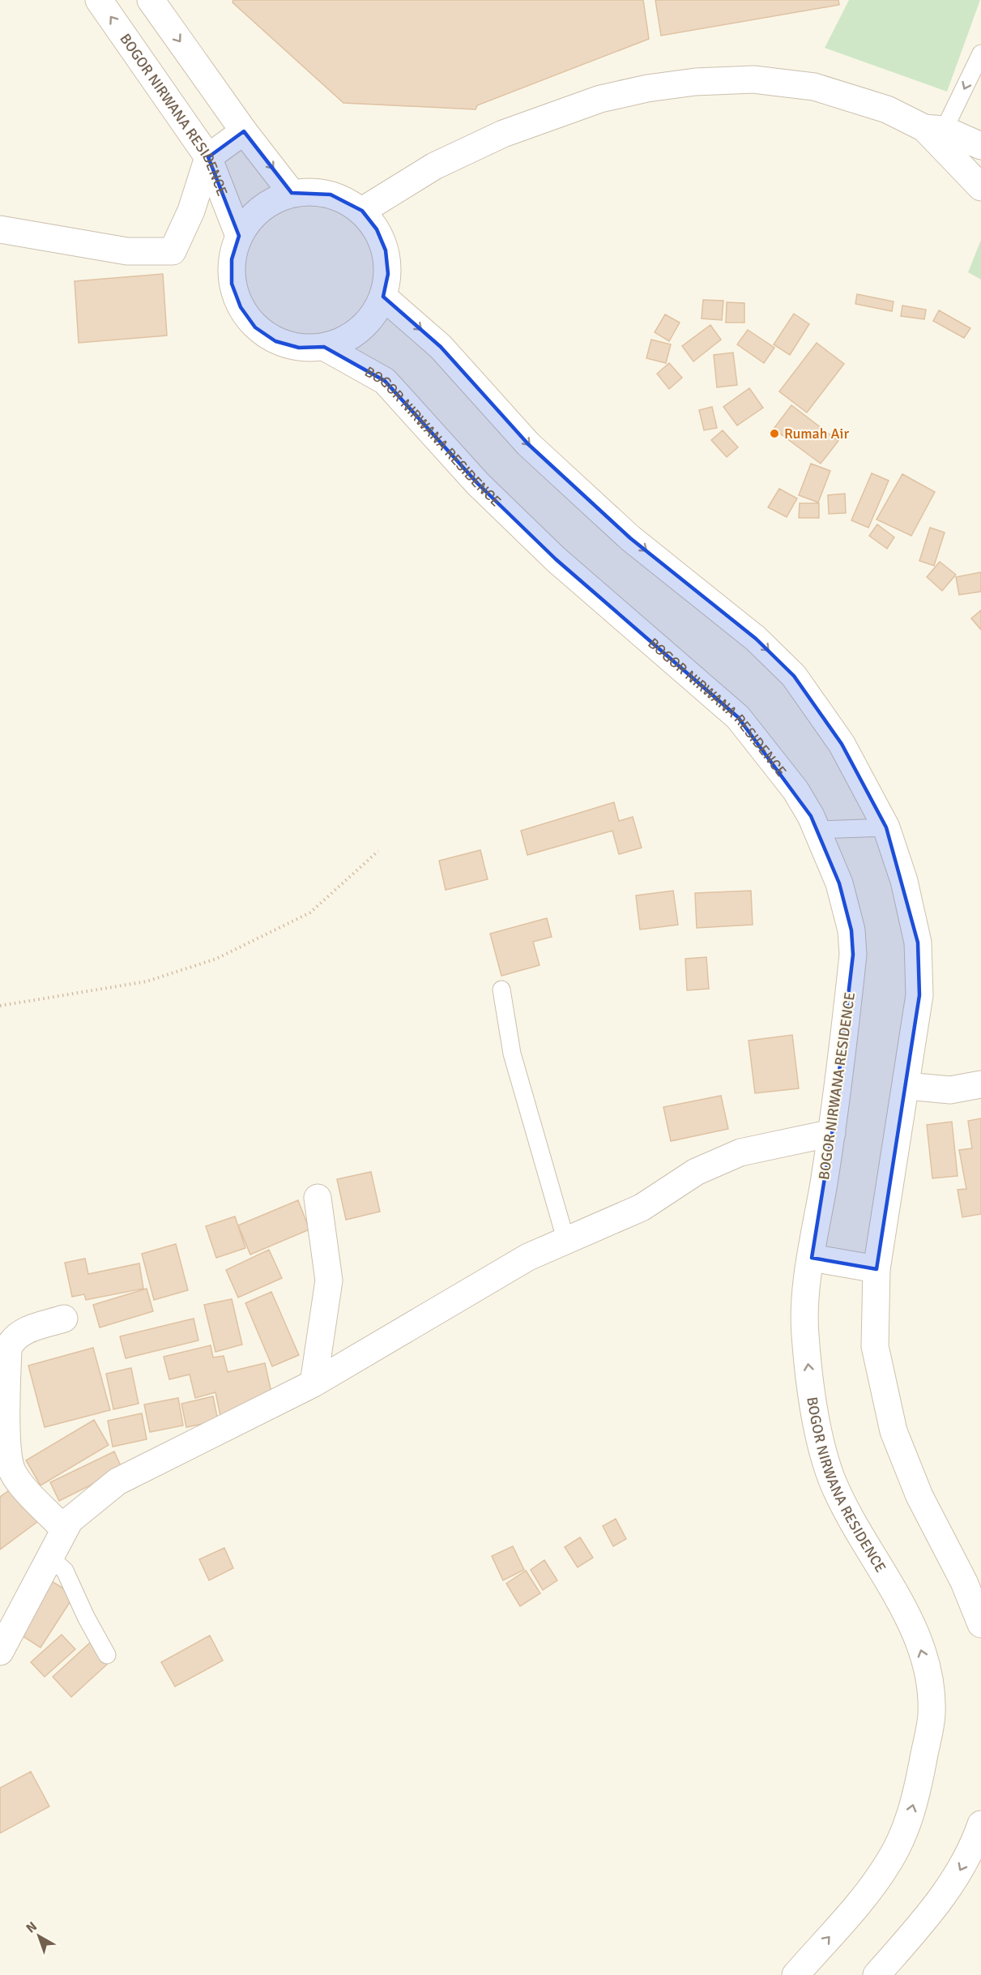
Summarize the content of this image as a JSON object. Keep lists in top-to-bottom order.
{
  "streets": {
    "street": ["BOGOR NIRWANA RESIDENCE"]
  },
  "places": ["Rumah Air"],
  "north": "top left"
}
